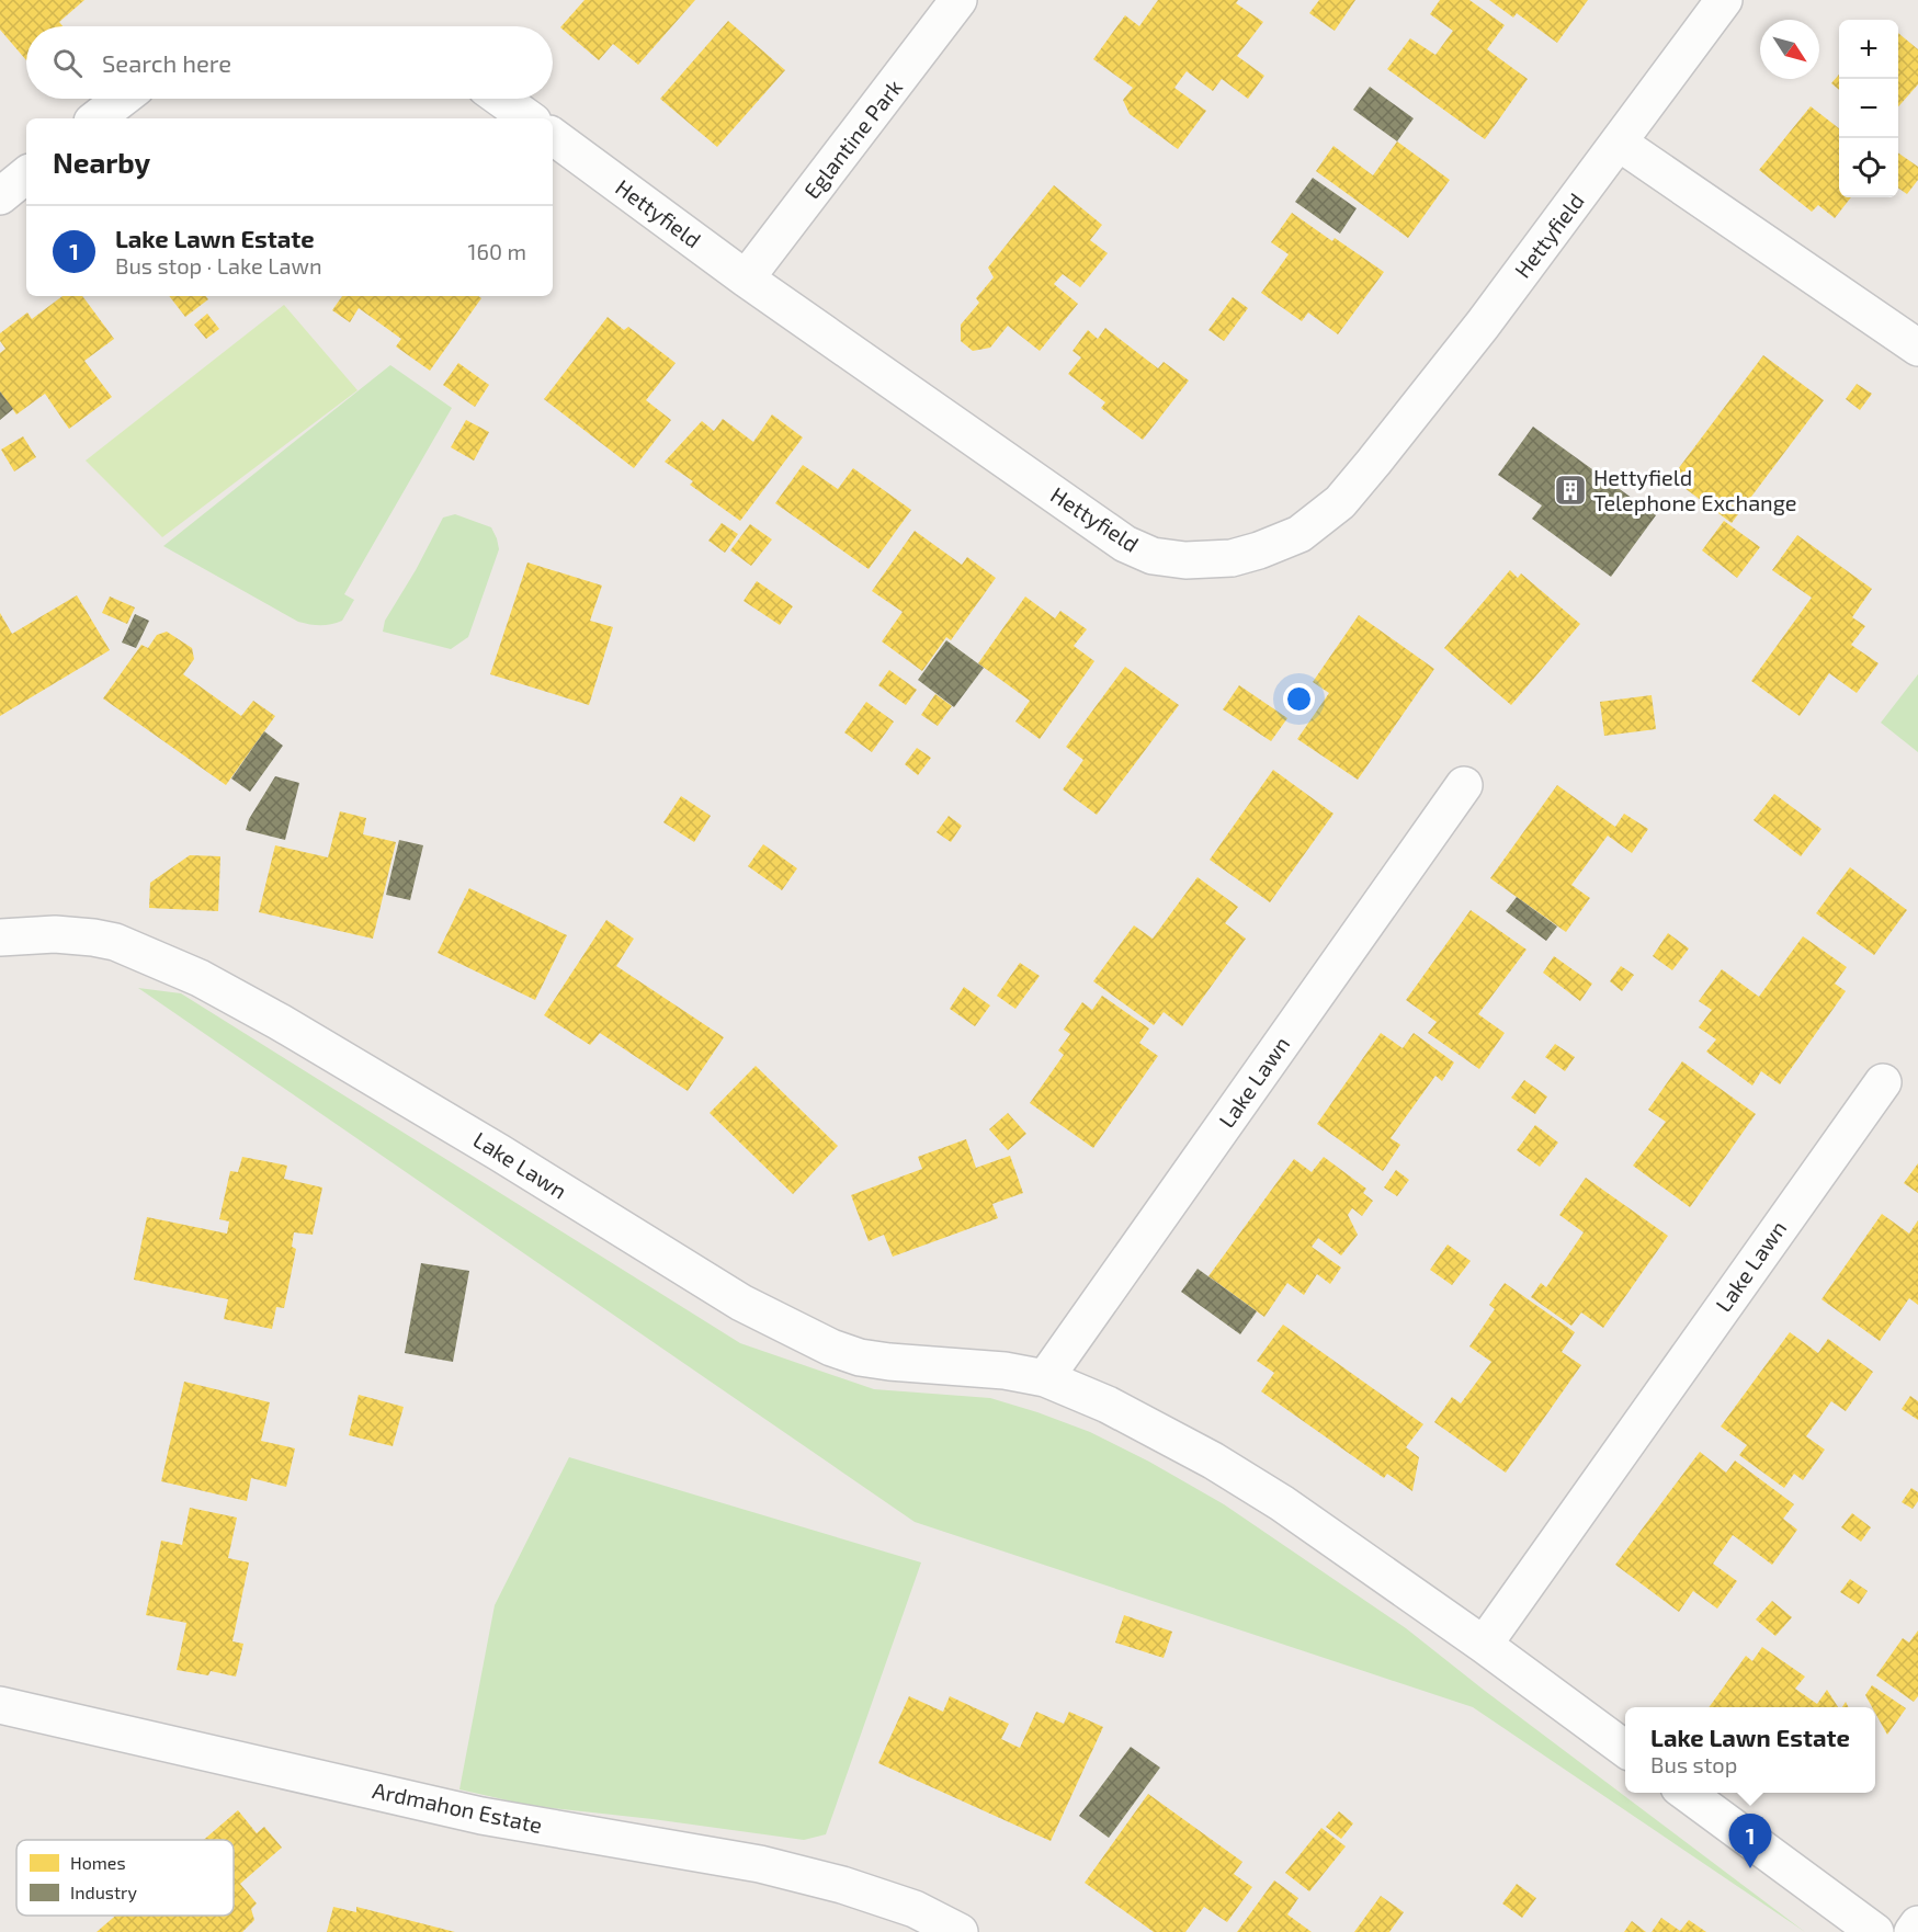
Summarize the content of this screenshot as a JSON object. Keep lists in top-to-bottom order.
{
  "streets": {
    "street": [
      "Eglantine Park",
      "Hettyfield",
      "Lake Lawn",
      "Ardmahon Estate"
    ]
  },
  "crossings": [
    ["Eglantine Park", "Hettyfield"]
  ],
  "places": {
    "building": ["Hettyfield Telephone Exchange"]
  },
  "legend": ["Homes", "Industry"],
  "north": "bottom right",
  "page": {
    "map_buttons": ["+", "−"],
    "search": "Search here",
    "heading": "Nearby",
    "list": [
      {
        "mark": "1",
        "name": "Lake Lawn Estate",
        "note": "Bus stop · Lake Lawn",
        "value": "160 m"
      }
    ],
    "popup": ["Lake Lawn Estate", "Bus stop"],
    "pins": "1"
  }
}
